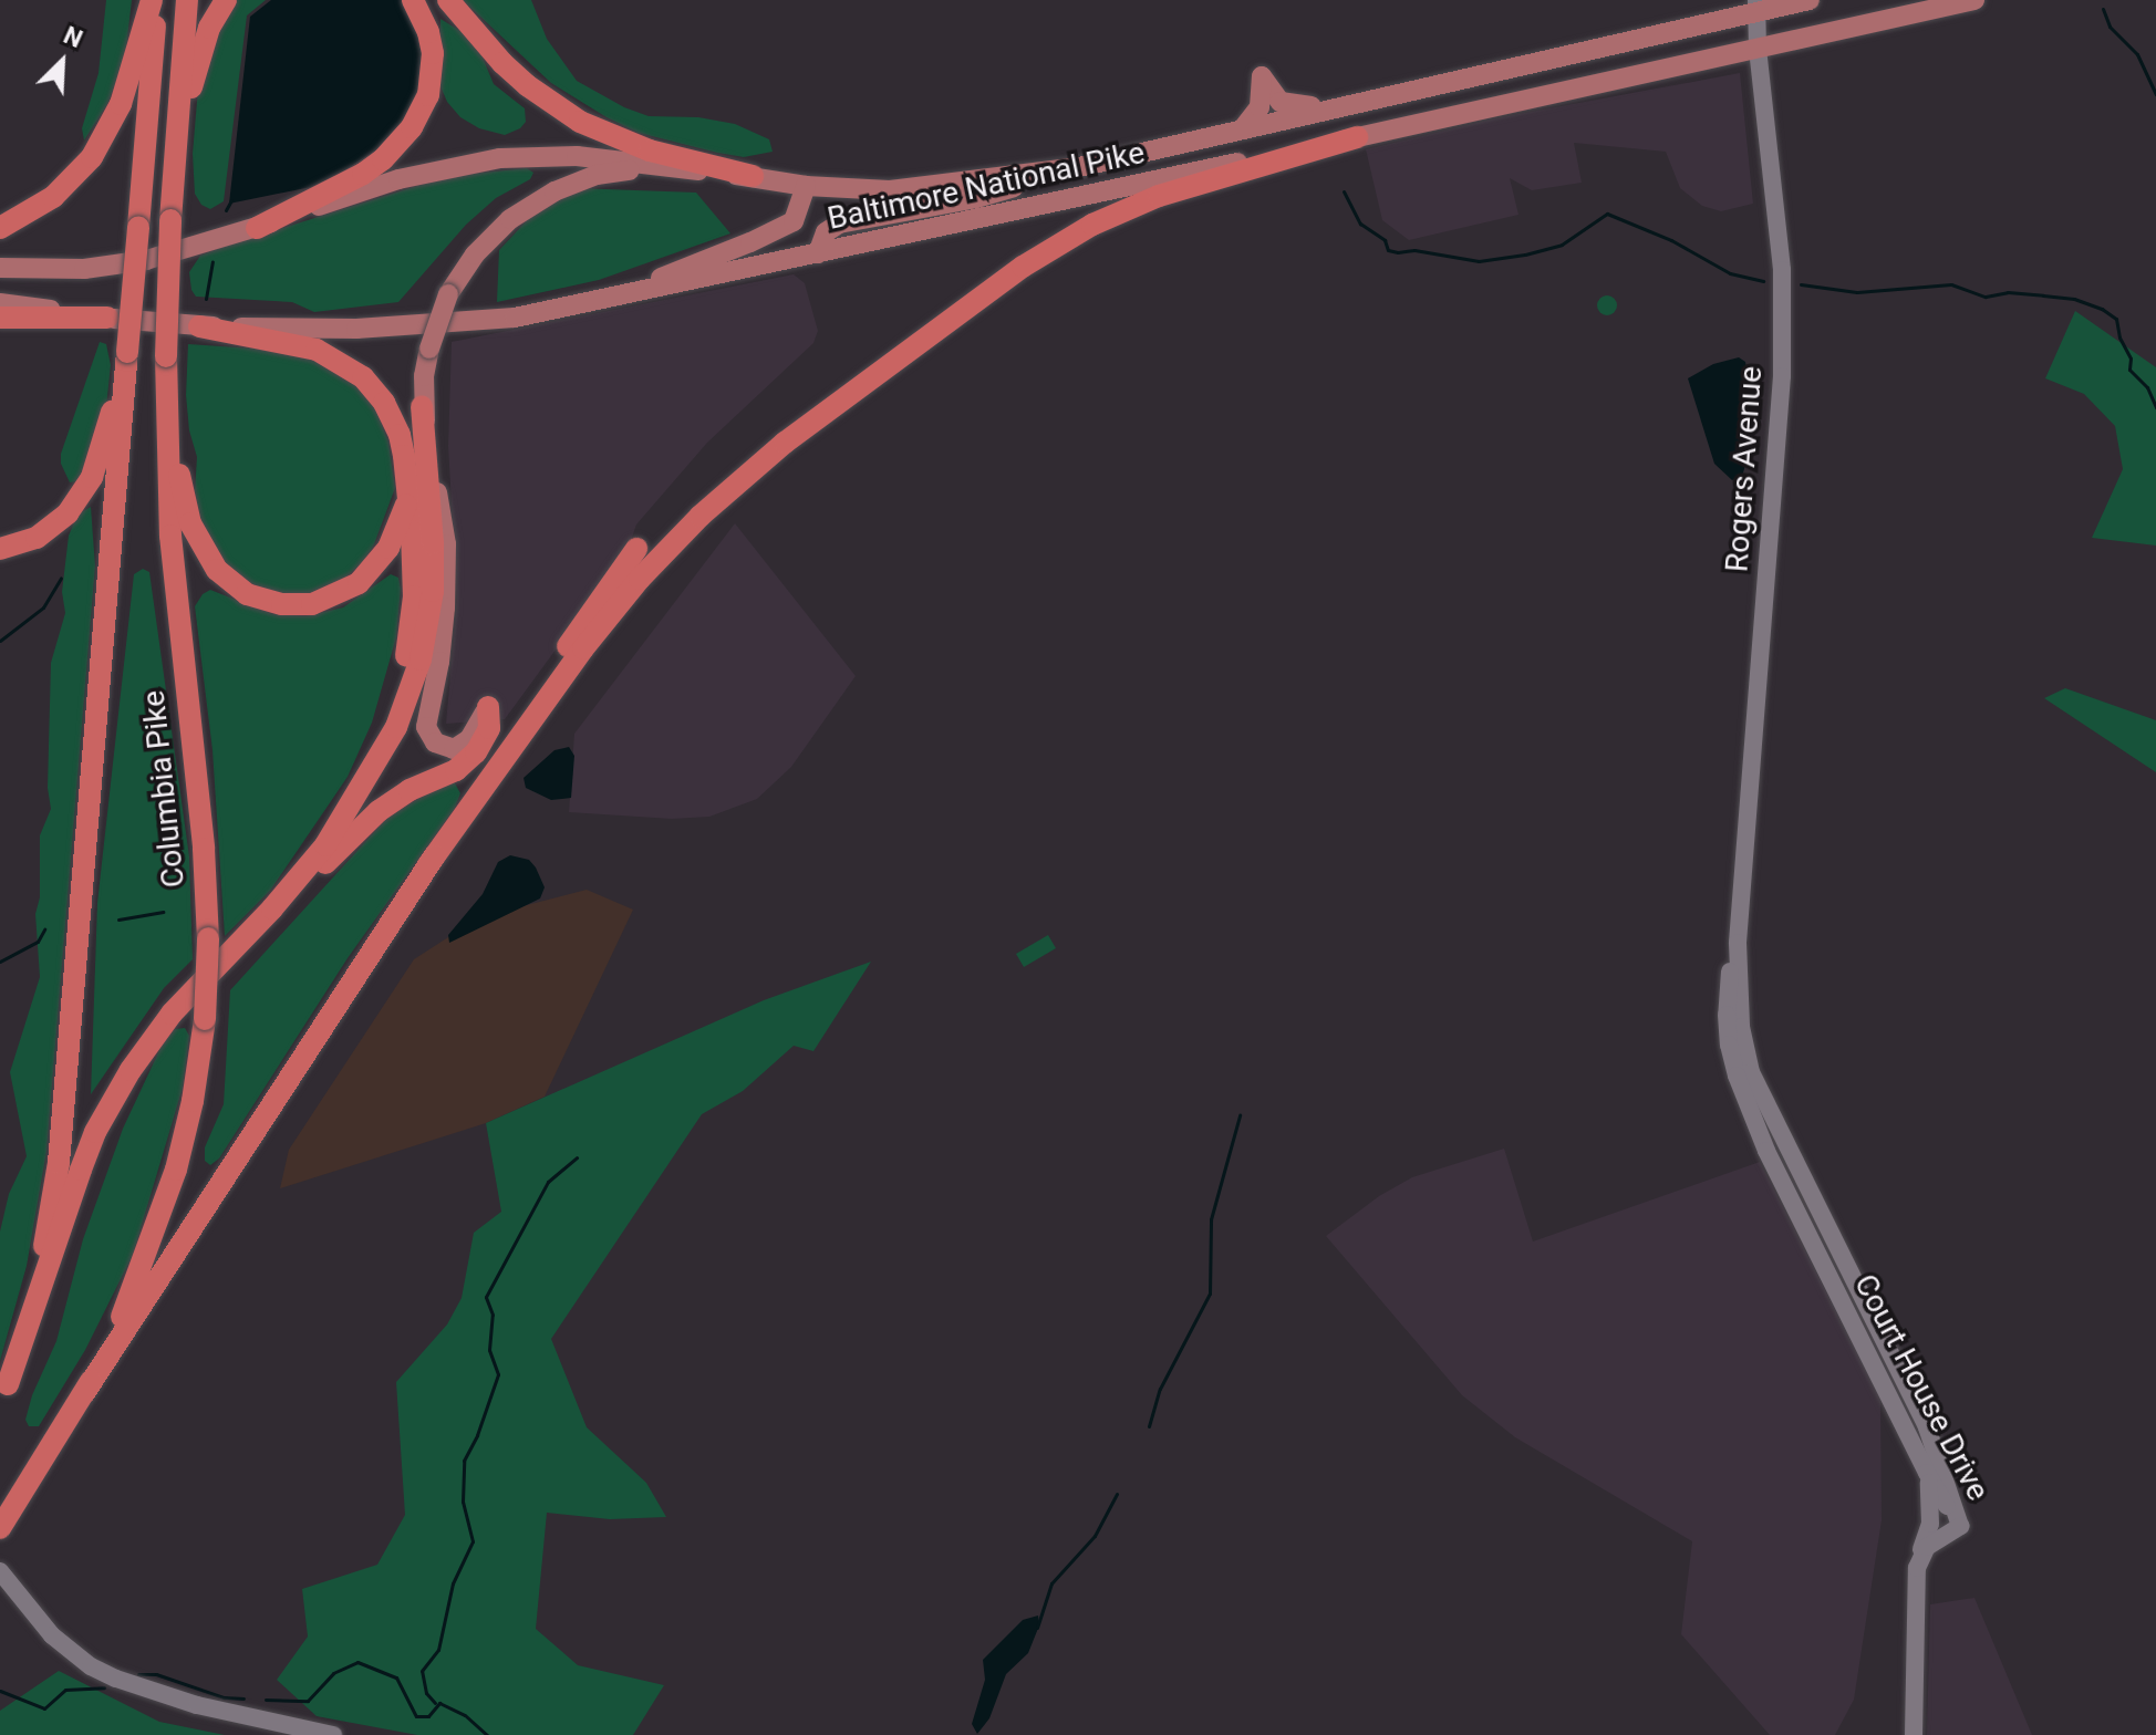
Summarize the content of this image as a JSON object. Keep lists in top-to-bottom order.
{
  "streets": {
    "highway": ["Columbia Pike"],
    "main road": ["Baltimore National Pike", "Rogers Avenue", "Court House Drive"]
  },
  "crossings": [
    ["Baltimore National Pike", "Rogers Avenue"],
    ["Rogers Avenue", "Court House Drive"]
  ],
  "north": "top right"
}
